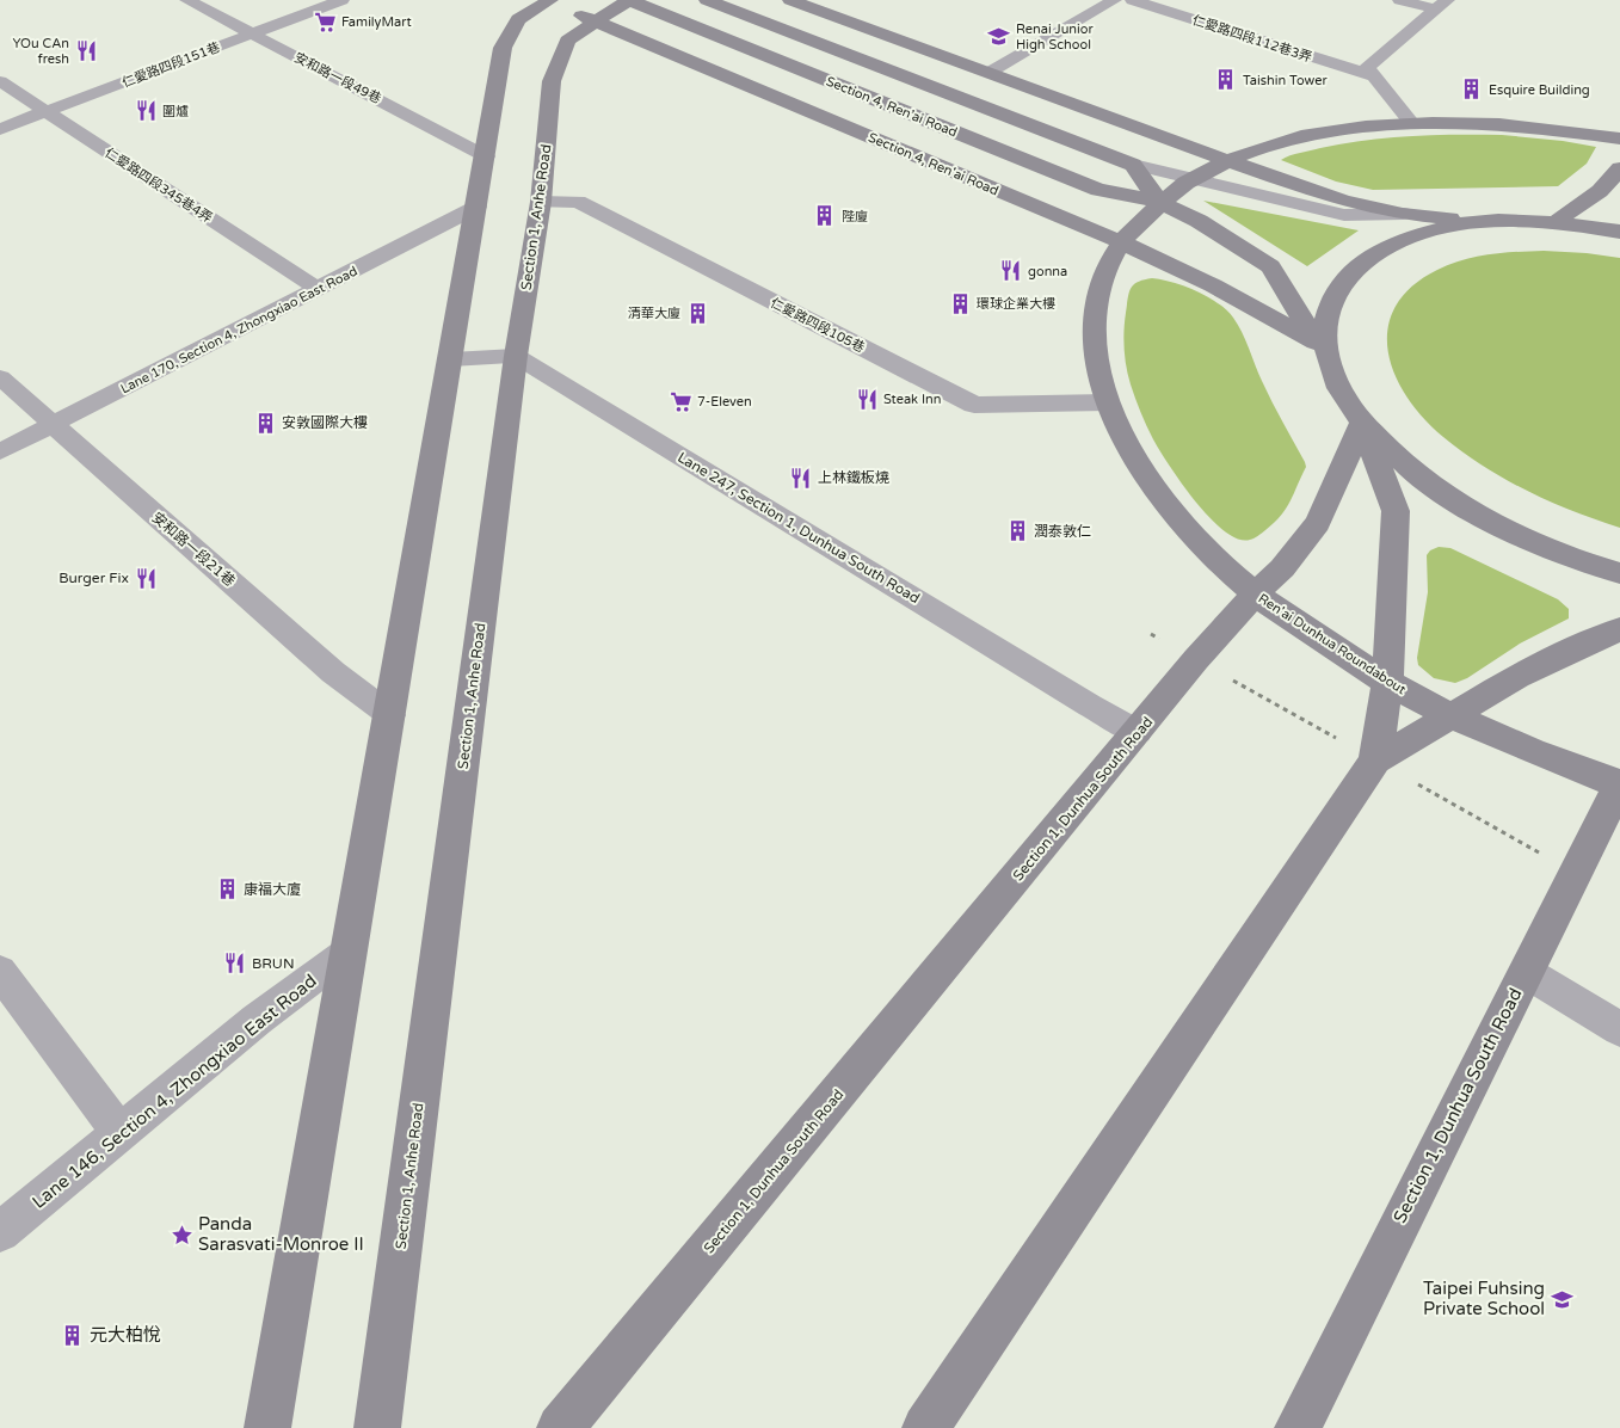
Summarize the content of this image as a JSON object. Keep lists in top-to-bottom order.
{
  "streets": {
    "main road": [
      "Section 4, Ren’ai Road",
      "Section 4, Ren'ai Road",
      "Section 1, Anhe Road",
      "Ren'ai Dunhua Roundabout",
      "Section 1, Dunhua South Road"
    ],
    "street": ["仁愛路四段105巷"],
    "lane": [
      "仁愛路四段112巷3弄",
      "仁愛路四段151巷",
      "安和路一段49巷",
      "仁愛路四段345巷4弄",
      "Lane 170, Section 4, Zhongxiao East Road",
      "Lane 247, Section 1, Dunhua South Road",
      "安和路一段21巷",
      "Lane 146, Section 4, Zhongxiao East Road"
    ]
  },
  "crossings": [
    ["仁愛路四段151巷", "安和路一段49巷"],
    ["仁愛路四段151巷", "仁愛路四段345巷4弄"],
    ["Section 4, Ren’ai Road", "Section 4, Ren'ai Road"],
    ["Section 4, Ren’ai Road", "Section 1, Anhe Road"],
    ["Section 4, Ren’ai Road", "Ren'ai Dunhua Roundabout"],
    ["Section 4, Ren'ai Road", "Section 1, Anhe Road"],
    ["Section 4, Ren'ai Road", "Ren'ai Dunhua Roundabout"],
    ["仁愛路四段345巷4弄", "Lane 170, Section 4, Zhongxiao East Road"],
    ["Section 1, Anhe Road", "仁愛路四段105巷"],
    ["Section 1, Anhe Road", "Lane 247, Section 1, Dunhua South Road"],
    ["仁愛路四段105巷", "Ren'ai Dunhua Roundabout"],
    ["Lane 170, Section 4, Zhongxiao East Road", "安和路一段21巷"],
    ["Lane 247, Section 1, Dunhua South Road", "Section 1, Dunhua South Road"],
    ["Ren'ai Dunhua Roundabout", "Section 1, Dunhua South Road"]
  ],
  "places": {
    "supermarket": ["FamilyMart", "7-Eleven"],
    "school or university": ["Renai Junior High School", "Taipei Fuhsing Private School"],
    "restaurant": [
      "YOu CAn fresh",
      "圍爐",
      "gonna",
      "Steak Inn",
      "上林鐵板燒",
      "Burger Fix",
      "BRUN"
    ],
    "building": [
      "Taishin Tower",
      "Esquire Building",
      "陛廈",
      "環球企業大樓",
      "清華大廈",
      "安敦國際大樓",
      "潤泰敦仁",
      "康福大廈",
      "元大柏悅"
    ],
    "place": ["Panda Sarasvati-Monroe II"]
  }
}
